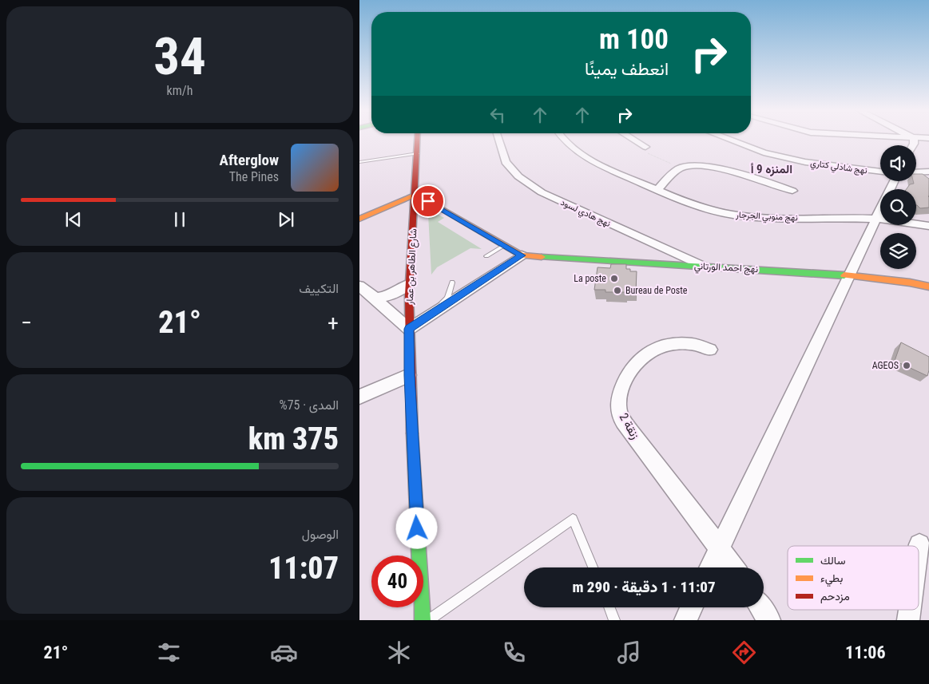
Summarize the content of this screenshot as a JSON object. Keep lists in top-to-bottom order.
{
  "streets": {
    "street": [
      "نهج شادلي كتاري",
      "نهج هادي لسود",
      "نهج منوبي الجرجار",
      "شارع الطاهر بن عمار",
      "نهج احمد الورتاني",
      "زنقة 2"
    ]
  },
  "crossings": [
    ["نهج هادي لسود", "نهج احمد الورتاني"]
  ],
  "districts": ["المنزه 9 أ"],
  "places": ["La poste", "Bureau de Poste", "AGEOS"],
  "legend": ["سالك", "بطيء", "مزدحم"],
  "page": {
    "tile": [
      ["34", "km/h"],
      "التكييف",
      ["المدى · 75%", "375 km"],
      ["الوصول", "11:07"]
    ],
    "turn": ["100 m", "انعطف يمينًا"],
    "song": ["Afterglow", "The Pines"],
    "heat": ["−", "21°", "+"],
    "limit": "40",
    "trip": "11:07 · 1 دقيقة · 290 m",
    "tabs": ["11:06", "21°"]
  }
}
